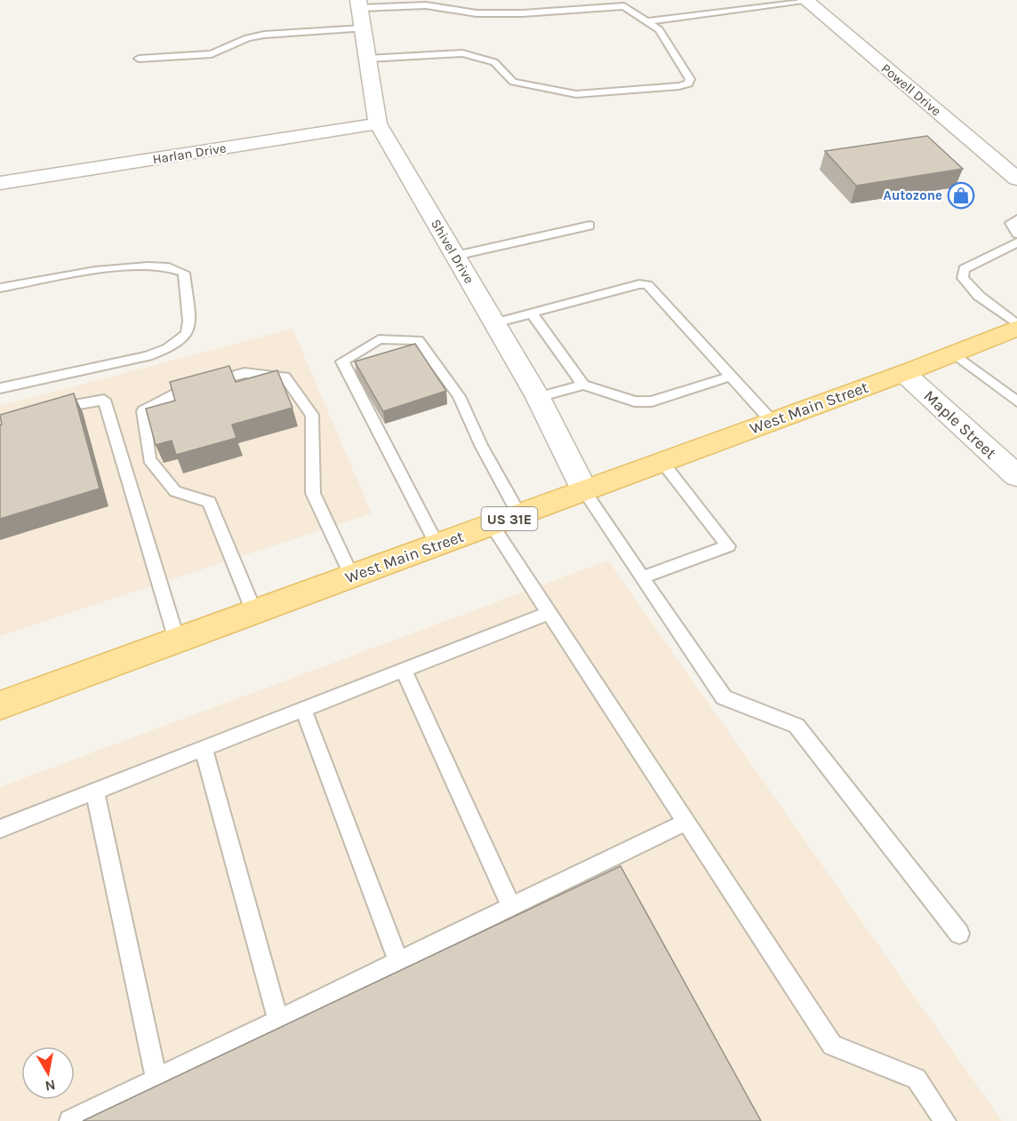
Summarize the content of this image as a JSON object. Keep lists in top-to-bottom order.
{
  "streets": {
    "main road": ["West Main Street", "US 31E"],
    "street": [
      "Powell Drive",
      "Harlan Drive",
      "Shivel Drive",
      "Maple Street"
    ]
  },
  "crossings": [
    ["Harlan Drive", "Shivel Drive"],
    ["Shivel Drive", "West Main Street"],
    ["West Main Street", "Maple Street"]
  ],
  "places": {
    "shop": ["Autozone"]
  },
  "north": "bottom"
}
